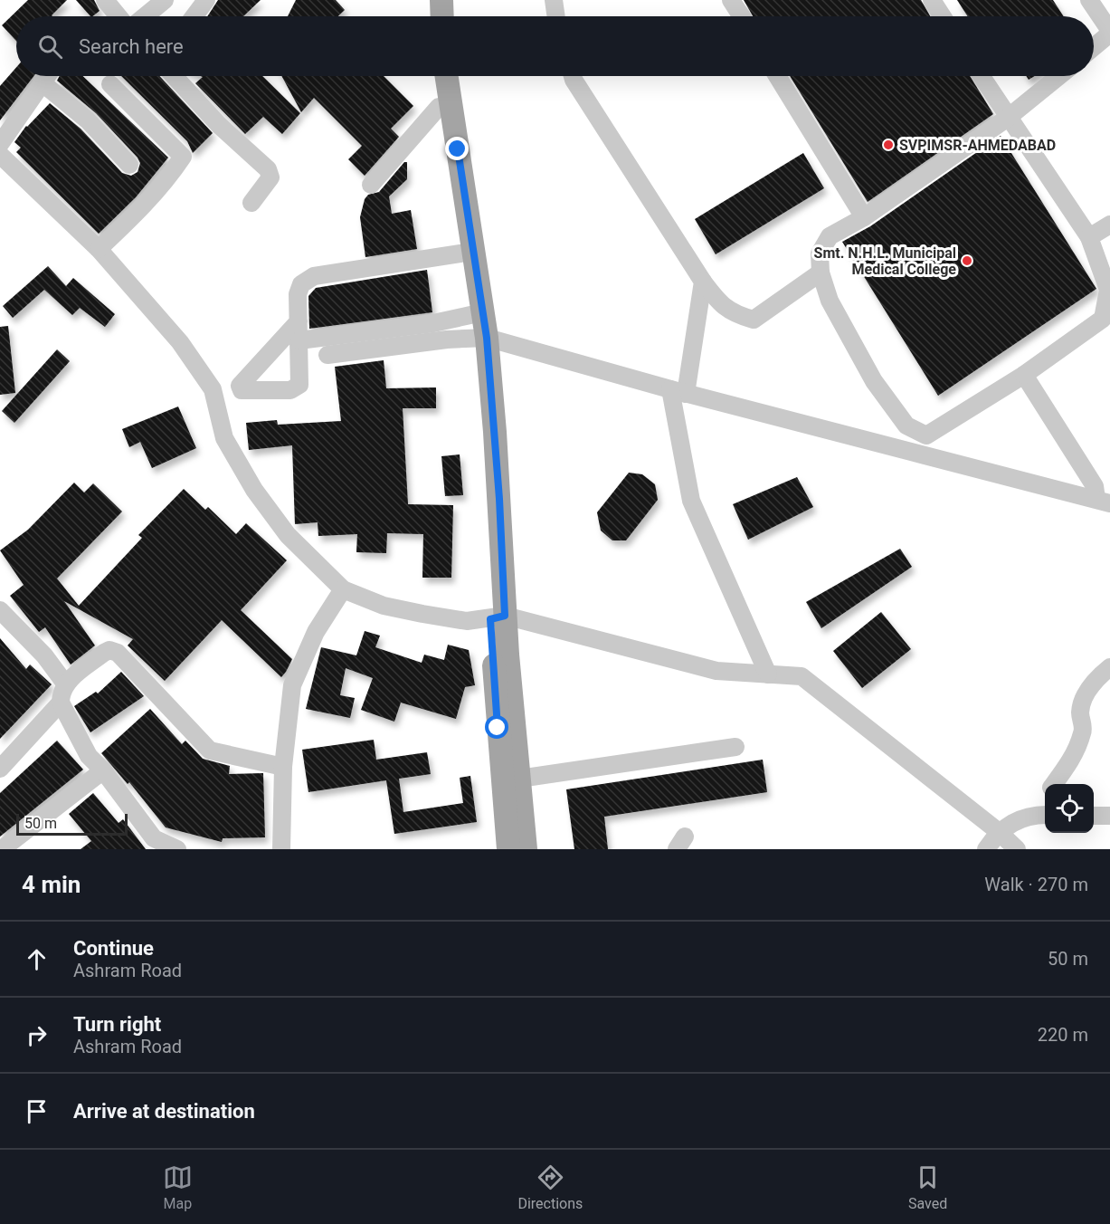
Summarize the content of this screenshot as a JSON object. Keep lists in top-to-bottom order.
{
  "places": ["SVPIMSR-AHMEDABAD", "Smt. N.H.L. Municipal Medical College"],
  "scale_bar": "50 m",
  "page": {
    "search": "Search here",
    "scale": "50 m",
    "heading": ["4 min", "Walk · 270 m"],
    "list": [
      ["Continue", "Ashram Road", "50 m"],
      ["Turn right", "Ashram Road", "220 m"],
      "Arrive at destination"
    ],
    "nav": ["Map", "Directions", "Saved"]
  }
}
